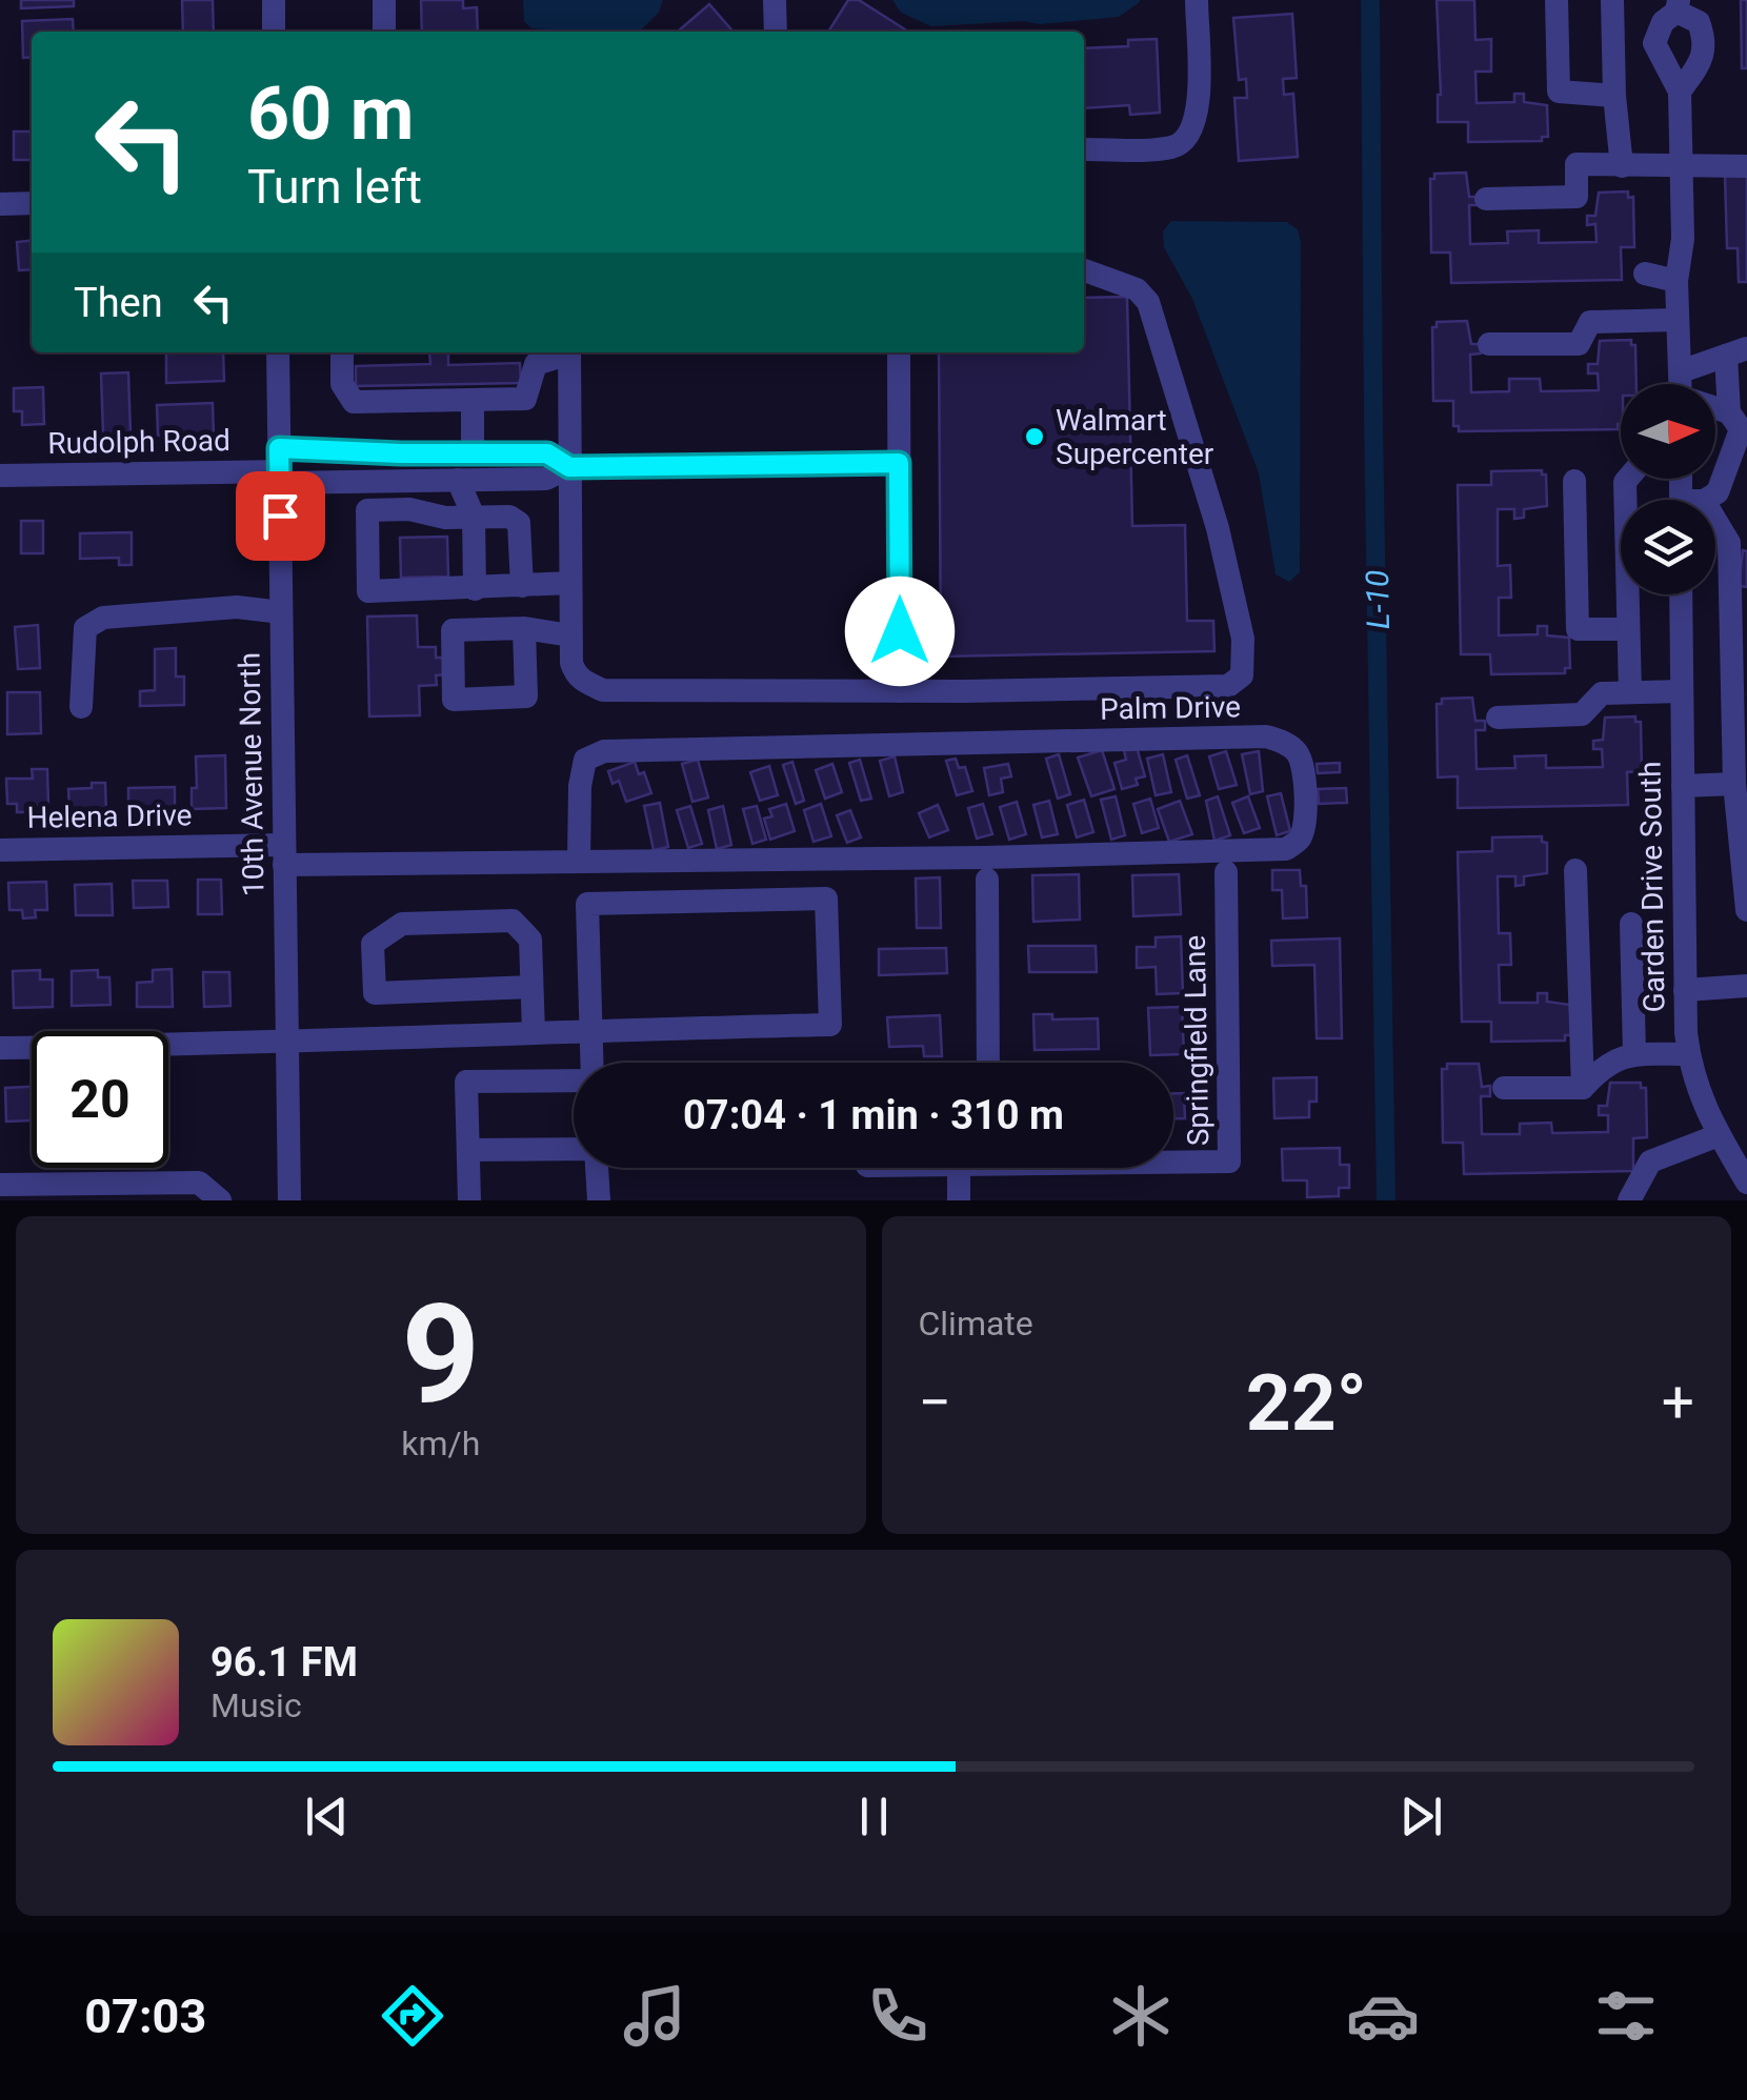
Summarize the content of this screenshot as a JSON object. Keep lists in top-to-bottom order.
{
  "streets": {
    "street": [
      "Rudolph Road",
      "Palm Drive",
      "10th Avenue North",
      "Helena Drive",
      "Garden Drive South",
      "Springfield Lane"
    ]
  },
  "crossings": [
    ["Rudolph Road", "10th Avenue North"],
    ["Palm Drive", "10th Avenue North"],
    ["Palm Drive", "Helena Drive"],
    ["10th Avenue North", "Helena Drive"]
  ],
  "water": ["L-10"],
  "places": ["Walmart Supercenter"],
  "north": "right",
  "page": {
    "turn": ["60 m", "Turn left"],
    "then": "Then",
    "limit": "20",
    "trip": "07:04 · 1 min · 310 m",
    "tile": [
      ["9", "km/h"],
      "Climate"
    ],
    "heat": ["−", "22°", "+"],
    "song": ["96.1 FM", "Music"],
    "tabs": "07:03"
  }
}
